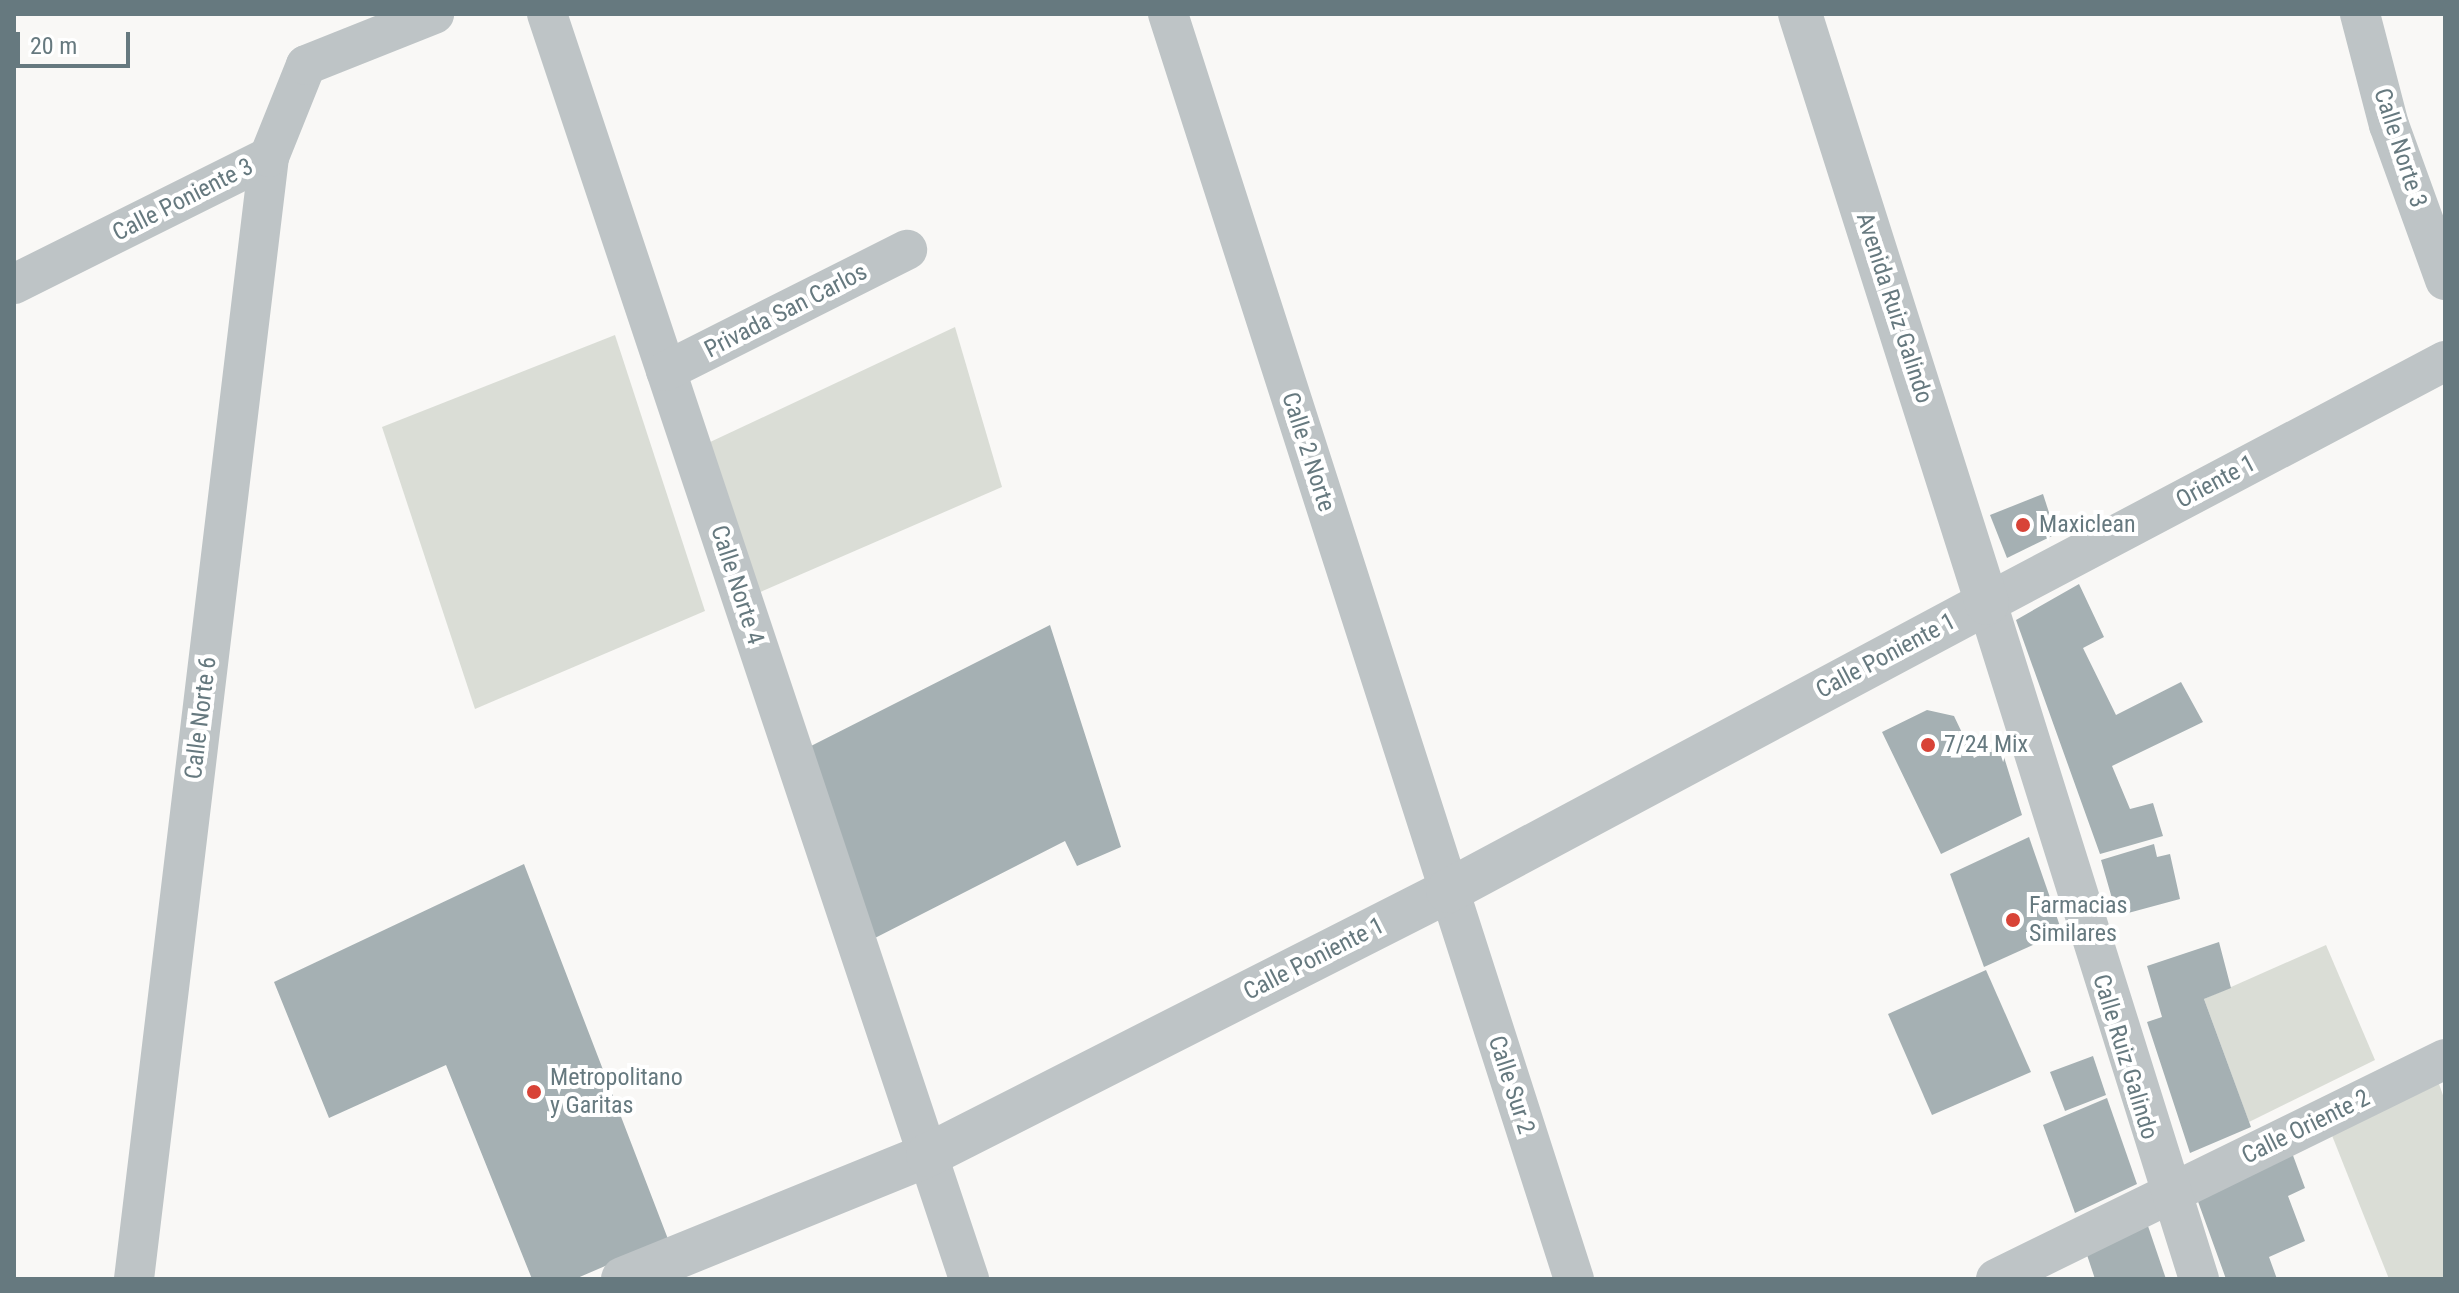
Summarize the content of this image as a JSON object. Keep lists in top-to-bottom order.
{
  "streets": {
    "street": [
      "Calle Norte 3",
      "Calle Poniente 3",
      "Avenida Ruiz Galindo",
      "Privada San Carlos",
      "Calle 2 Norte",
      "Oriente 1",
      "Calle Norte 4",
      "Calle Poniente 1",
      "Calle Norte 6",
      "Calle Ruiz Galindo",
      "Calle Sur 2",
      "Calle Oriente 2"
    ]
  },
  "crossings": [
    ["Calle Poniente 3", "Calle Norte 6"],
    ["Avenida Ruiz Galindo", "Oriente 1"],
    ["Avenida Ruiz Galindo", "Calle Poniente 1"],
    ["Avenida Ruiz Galindo", "Calle Ruiz Galindo"],
    ["Privada San Carlos", "Calle Norte 4"],
    ["Calle 2 Norte", "Calle Poniente 1"],
    ["Calle 2 Norte", "Calle Sur 2"],
    ["Oriente 1", "Calle Poniente 1"],
    ["Oriente 1", "Calle Ruiz Galindo"],
    ["Calle Norte 4", "Calle Poniente 1"],
    ["Calle Poniente 1", "Calle Ruiz Galindo"],
    ["Calle Poniente 1", "Calle Sur 2"],
    ["Calle Ruiz Galindo", "Calle Oriente 2"]
  ],
  "places": [
    "Maxiclean",
    "7/24 Mix",
    "Farmacias Similares",
    "Metropolitano y Garitas"
  ],
  "scale_bar": "20 m"
}
